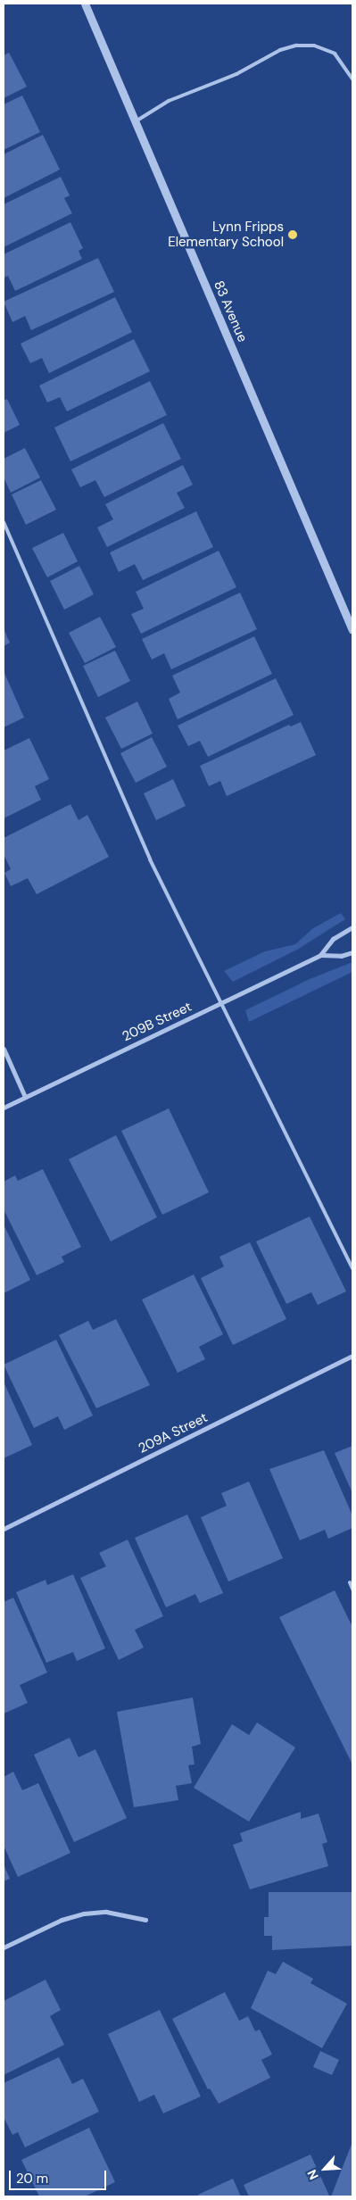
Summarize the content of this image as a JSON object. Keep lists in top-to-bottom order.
{
  "streets": {
    "street": ["83 Avenue", "209B Street", "209A Street"]
  },
  "places": ["Lynn Fripps Elementary School"],
  "scale_bar": "20 m",
  "north": "bottom left"
}
